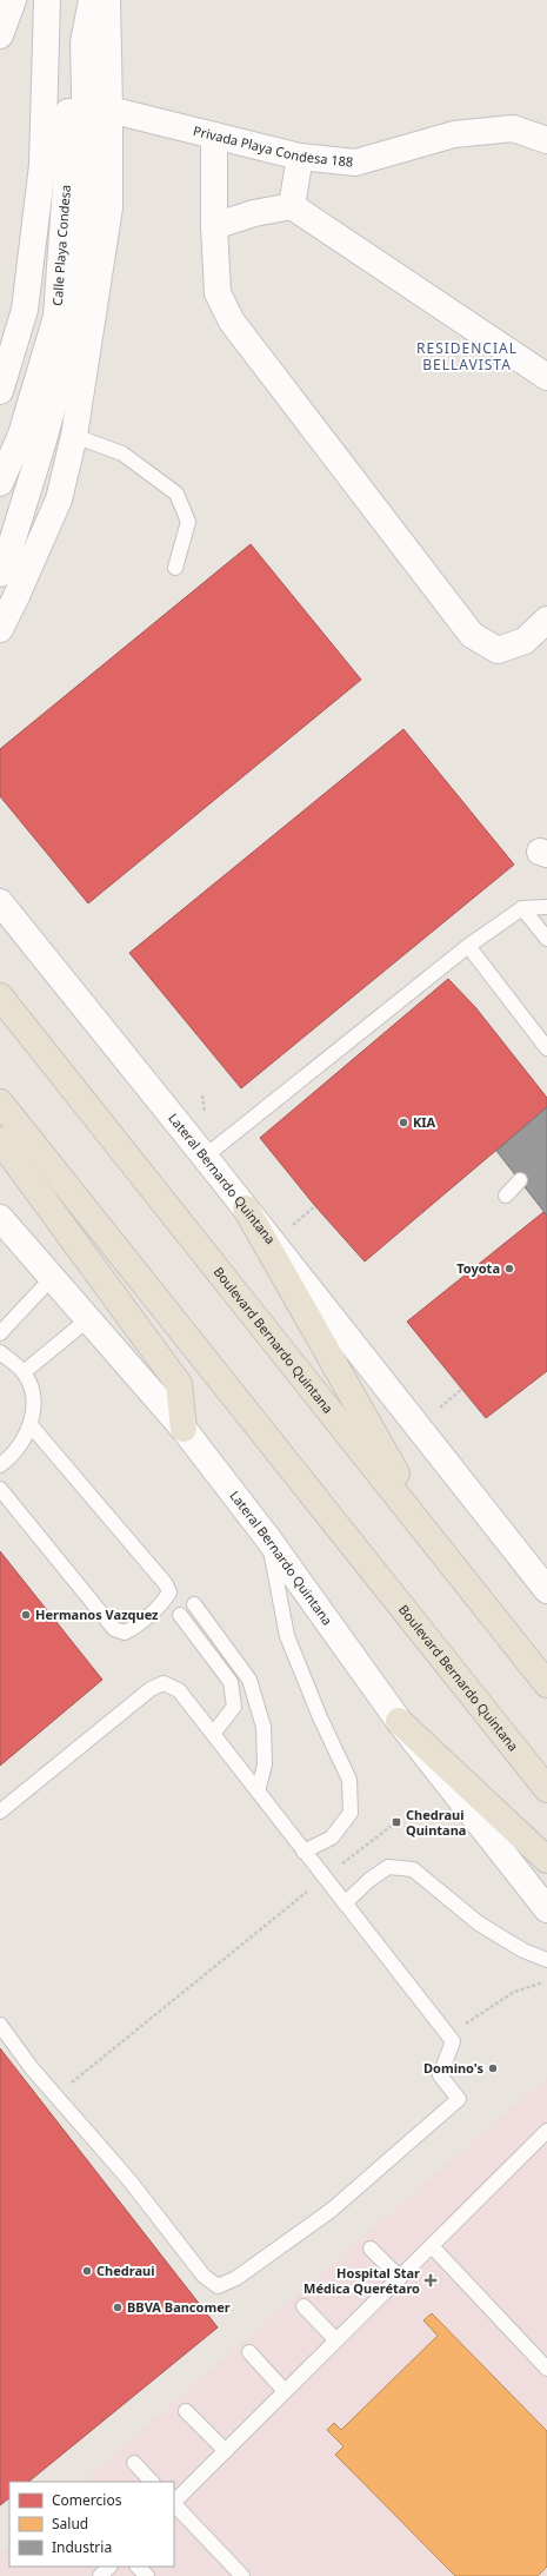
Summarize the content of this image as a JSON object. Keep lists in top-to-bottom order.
{
  "streets": {
    "main road": ["Boulevard Bernardo Quintana"],
    "street": ["Privada Playa Condesa 188", "Calle Playa Condesa", "Lateral Bernardo Quintana"]
  },
  "districts": ["RESIDENCIAL BELLAVISTA"],
  "places": {
    "other": [
      "KIA",
      "Toyota",
      "Hermanos Vazquez",
      "Domino's",
      "Chedraui",
      "BBVA Bancomer"
    ],
    "transit": ["Chedraui Quintana"],
    "health": ["Hospital Star Médica Querétaro"]
  },
  "legend": ["Comercios", "Salud", "Industria"]
}
